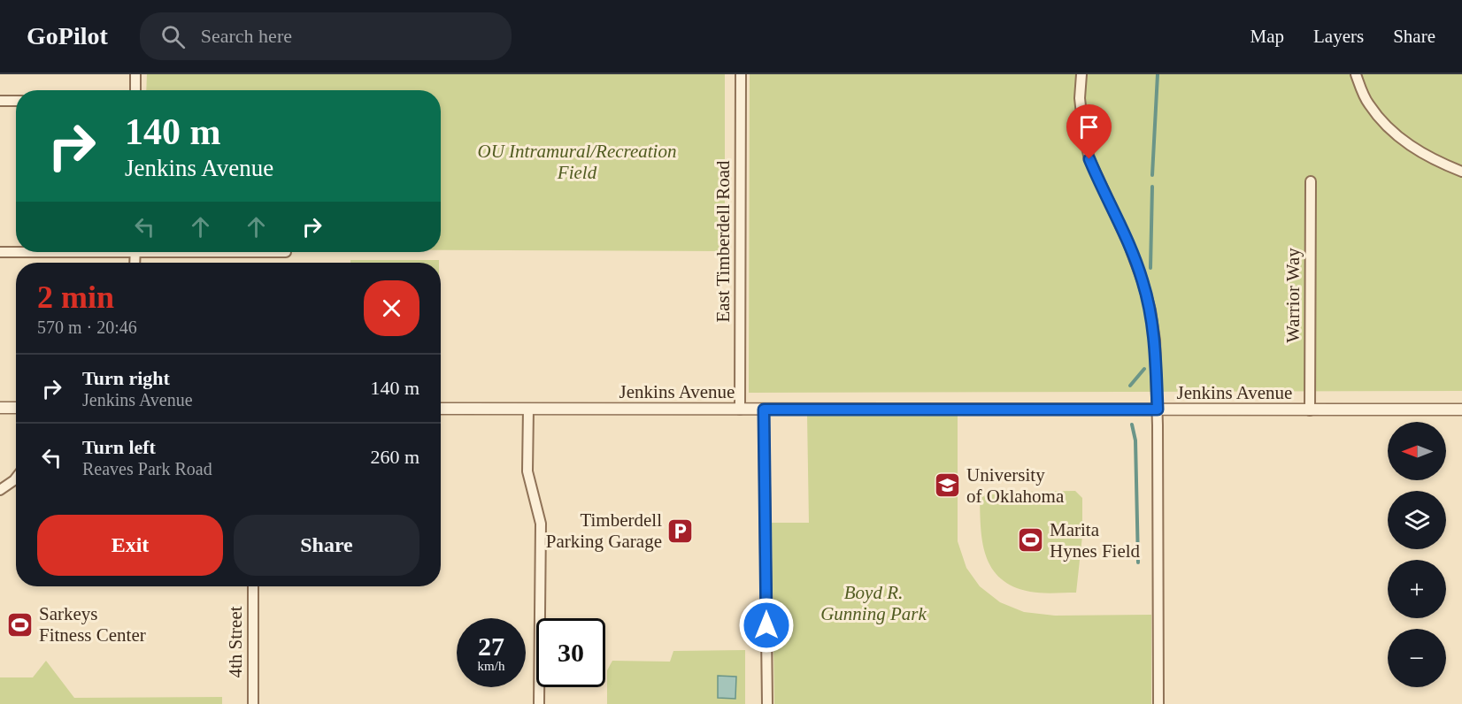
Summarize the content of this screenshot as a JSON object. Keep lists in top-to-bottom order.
{
  "streets": {
    "street": [
      "East Timberdell Road",
      "Warrior Way",
      "Jenkins Avenue",
      "4th Street"
    ]
  },
  "crossings": [
    ["East Timberdell Road", "Jenkins Avenue"],
    ["Warrior Way", "Jenkins Avenue"]
  ],
  "parks": ["OU Intramural/Recreation Field", "Boyd R. Gunning Park"],
  "places": {
    "school or university": ["University of Oklahoma"],
    "parking": ["Timberdell Parking Garage"],
    "sports": ["Marita Hynes Field", "Sarkeys Fitness Center"]
  },
  "north": "left",
  "page": {
    "header": "GoPilot",
    "search": "Search here",
    "nav": ["Map", "Layers", "Share"],
    "turn": ["140 m", "Jenkins Avenue"],
    "heading": ["2 min", "570 m · 20:46"],
    "list": [
      {
        "name": "Turn right",
        "note": "Jenkins Avenue",
        "value": "140 m"
      },
      {
        "name": "Turn left",
        "note": "Reaves Park Road",
        "value": "260 m"
      }
    ],
    "map_buttons": ["+", "−"],
    "buttons": ["Exit", "Share"],
    "speed": "27 km/h",
    "limit": "30"
  }
}
